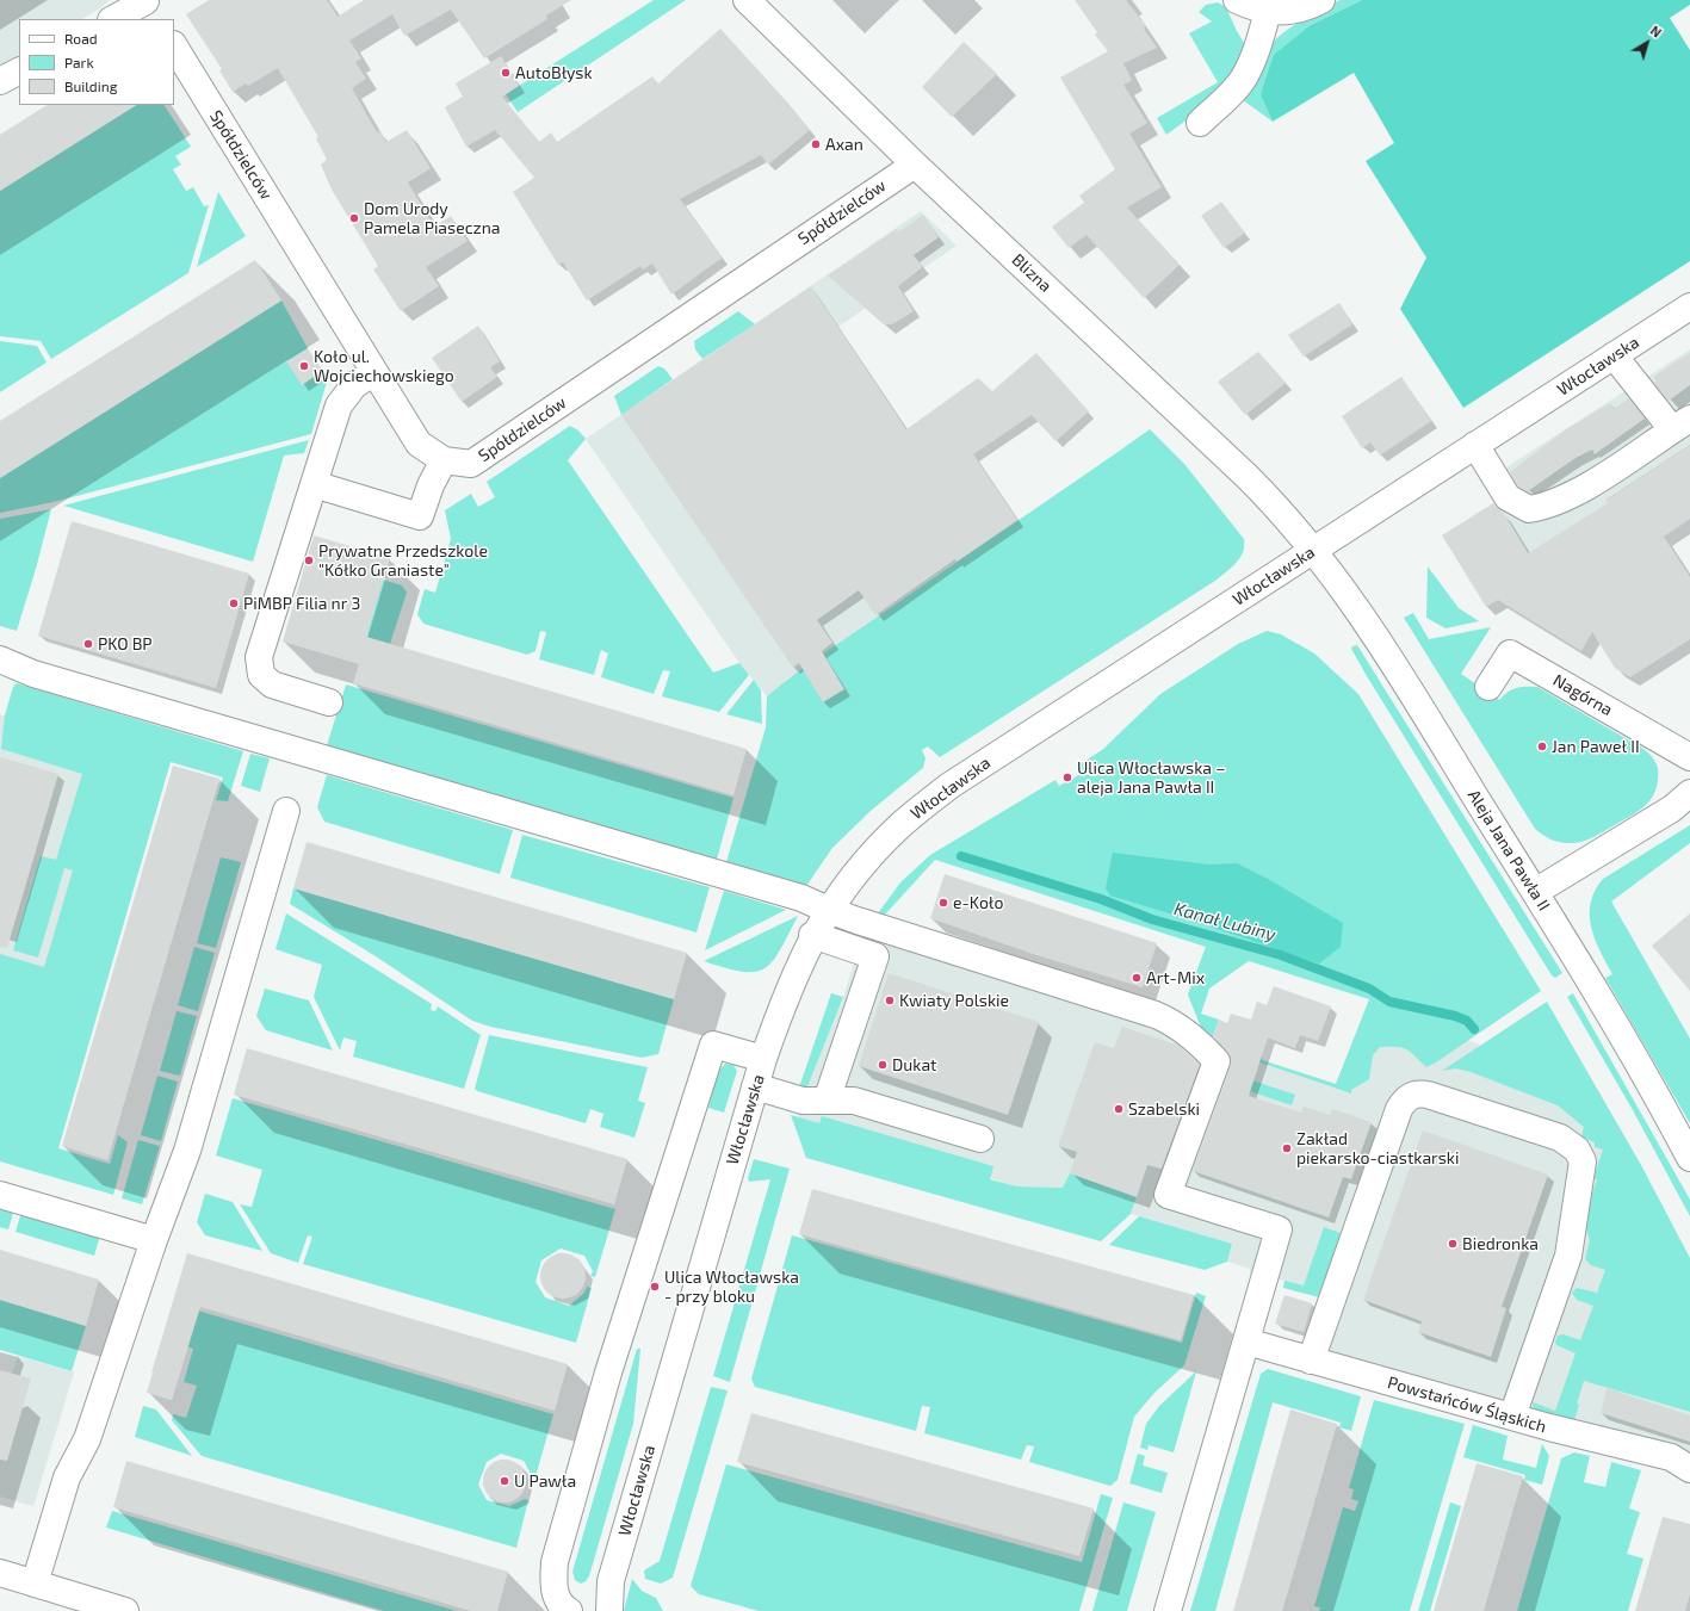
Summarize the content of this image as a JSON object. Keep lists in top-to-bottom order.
{
  "streets": {
    "street": [
      "Spółdzielców",
      "Blizna",
      "Włocławska",
      "Nagórna",
      "Aleja Jana Pawła II",
      "Powstańców Śląskich"
    ]
  },
  "crossings": [
    ["Spółdzielców", "Blizna"],
    ["Blizna", "Włocławska"],
    ["Blizna", "Aleja Jana Pawła II"],
    ["Włocławska", "Aleja Jana Pawła II"]
  ],
  "water": ["Kanał Lubiny"],
  "places": [
    "AutoBłysk",
    "Axan",
    "Dom Urody Pamela Piaseczna",
    "Koło ul. Wojciechowskiego",
    "Prywatne Przedszkole \"Kółko Graniaste\"",
    "PiMBP Filia nr 3",
    "PKO BP",
    "Jan Paweł II",
    "Ulica Włocławska – aleja Jana Pawła II",
    "e-Koło",
    "Art-Mix",
    "Kwiaty Polskie",
    "Dukat",
    "Szabelski",
    "Zakład piekarsko-ciastkarski",
    "Biedronka",
    "Ulica Włocławska - przy bloku",
    "U Pawła"
  ],
  "legend": ["Road", "Park", "Building"],
  "north": "top right"
}
